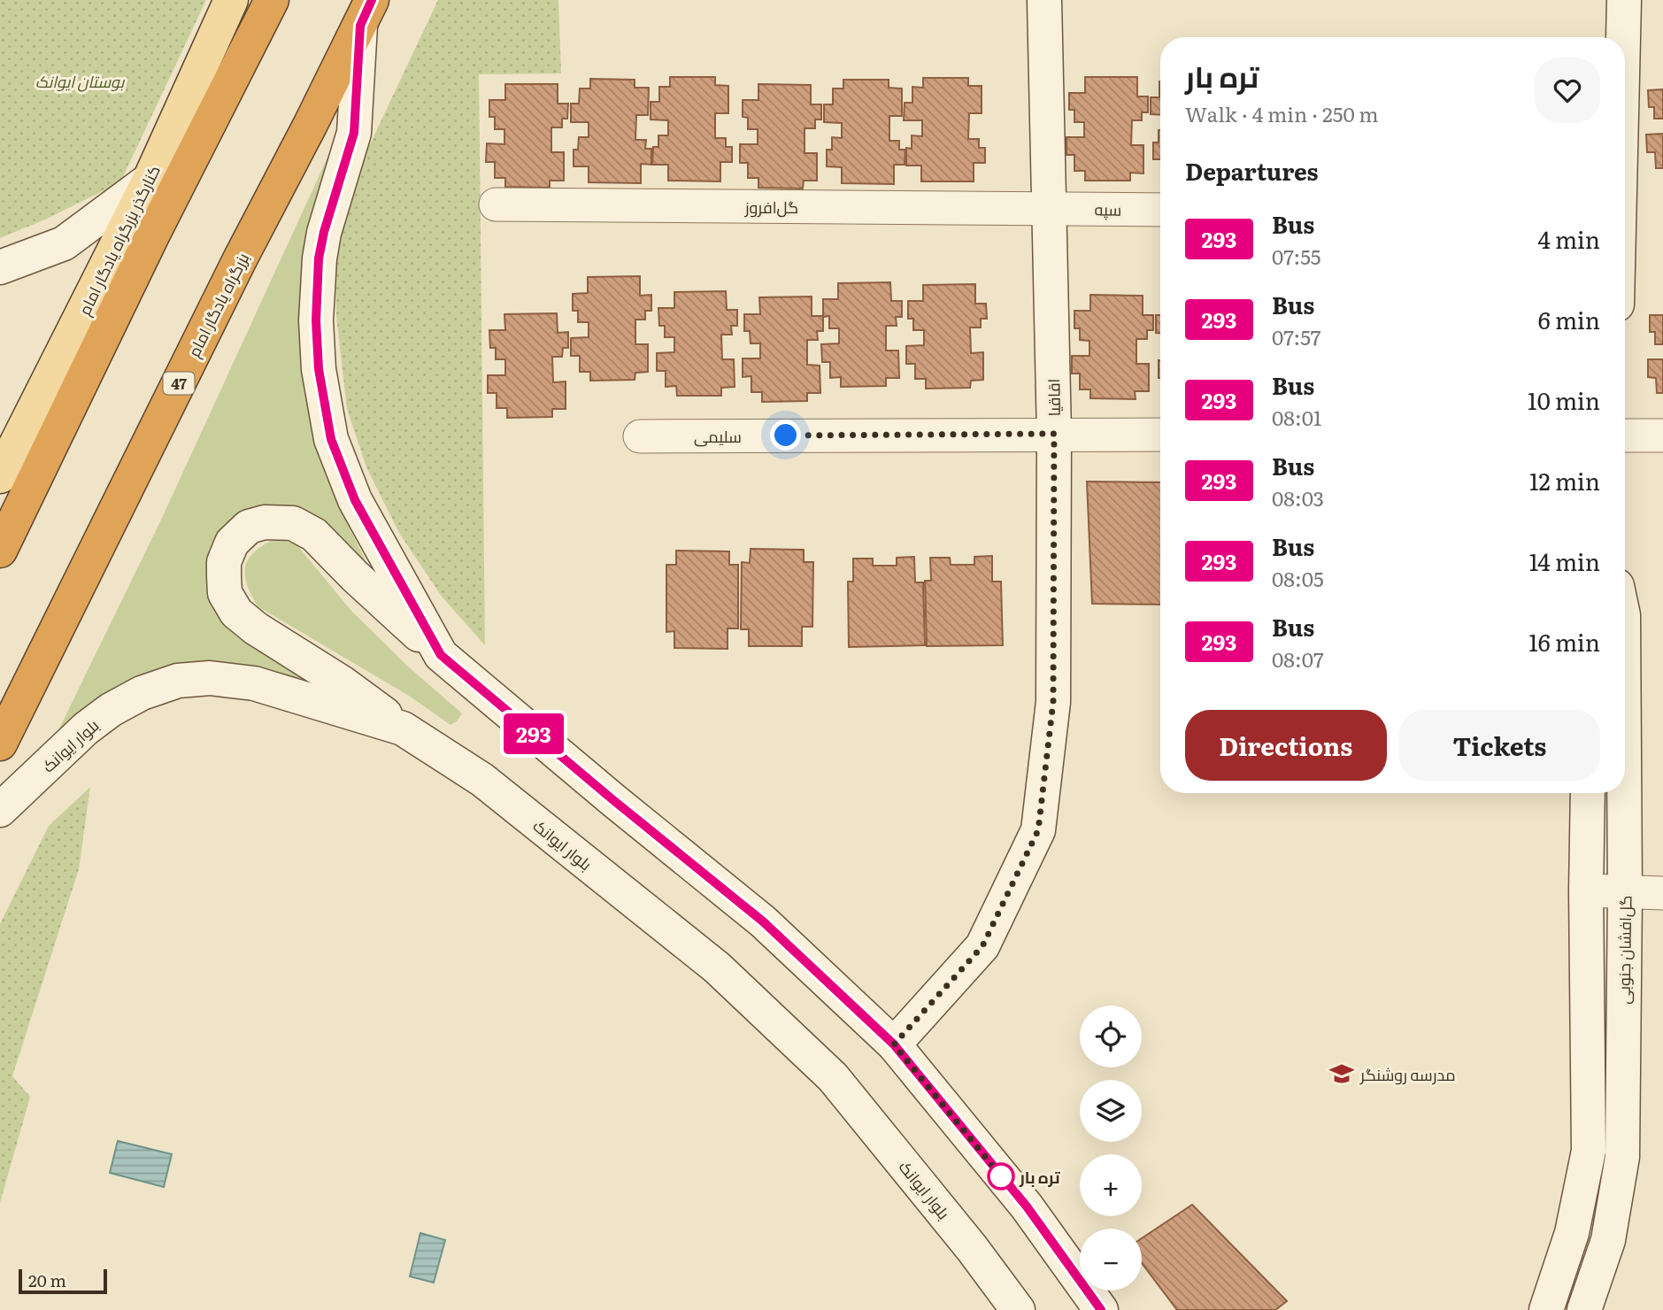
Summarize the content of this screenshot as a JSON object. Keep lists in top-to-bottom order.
{
  "streets": {
    "highway": ["بزرگراه یادگار امام", "47"],
    "main road": [
      "کنارگذر بزرگراه یادگار امام",
      "اقاقیا",
      "بلوار ایوانک",
      "گل‌افشان جنوبی"
    ],
    "street": ["گل‌افروز", "سپه", "سلیمی"]
  },
  "crossings": [
    ["گل‌افروز", "سپه"],
    ["گل‌افروز", "اقاقیا"],
    ["سپه", "اقاقیا"],
    ["اقاقیا", "سلیمی"]
  ],
  "parks": ["بوستان ایوانک"],
  "places": {
    "school or university": ["مدرسه روشنگر"],
    "other": ["تره بار"]
  },
  "lines": ["bus line 293"],
  "scale_bar": "20 m",
  "page": {
    "on_map": "293",
    "heading": [
      ["تره بار", "Walk · 4 min · 250 m"],
      "Departures"
    ],
    "list": [
      {
        "mark": "293",
        "name": "Bus",
        "note": "07:55",
        "value": "4 min"
      },
      {
        "mark": "293",
        "name": "Bus",
        "note": "07:57",
        "value": "6 min"
      },
      {
        "mark": "293",
        "name": "Bus",
        "note": "08:01",
        "value": "10 min"
      },
      {
        "mark": "293",
        "name": "Bus",
        "note": "08:03",
        "value": "12 min"
      },
      {
        "mark": "293",
        "name": "Bus",
        "note": "08:05",
        "value": "14 min"
      },
      {
        "mark": "293",
        "name": "Bus",
        "note": "08:07",
        "value": "16 min"
      }
    ],
    "buttons": ["Directions", "Tickets"],
    "map_buttons": ["+", "−"],
    "scale": "20 m"
  }
}
